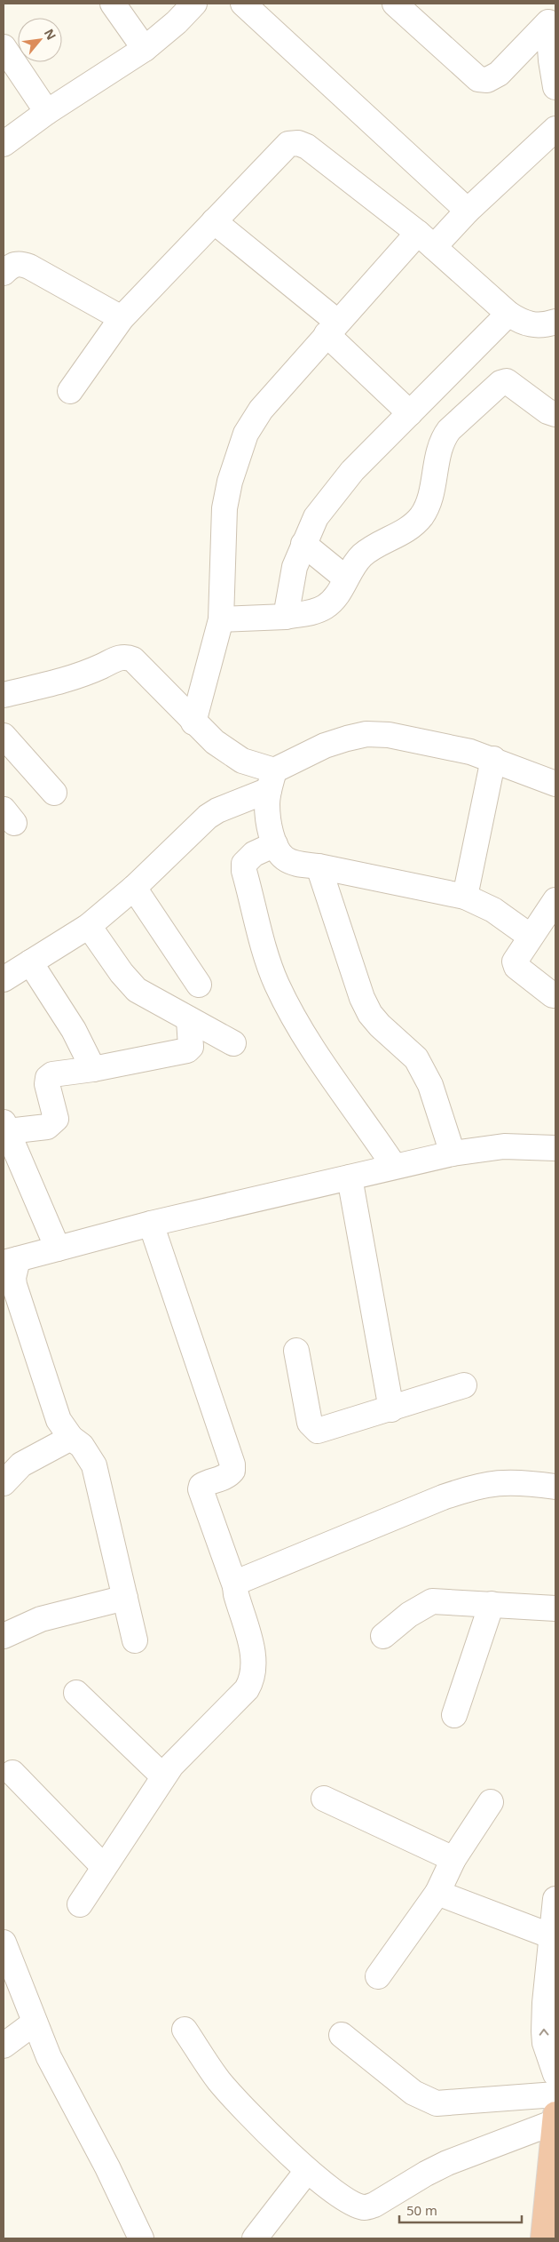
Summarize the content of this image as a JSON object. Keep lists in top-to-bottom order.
{
  "scale_bar": "50 m",
  "north": "top right"
}
